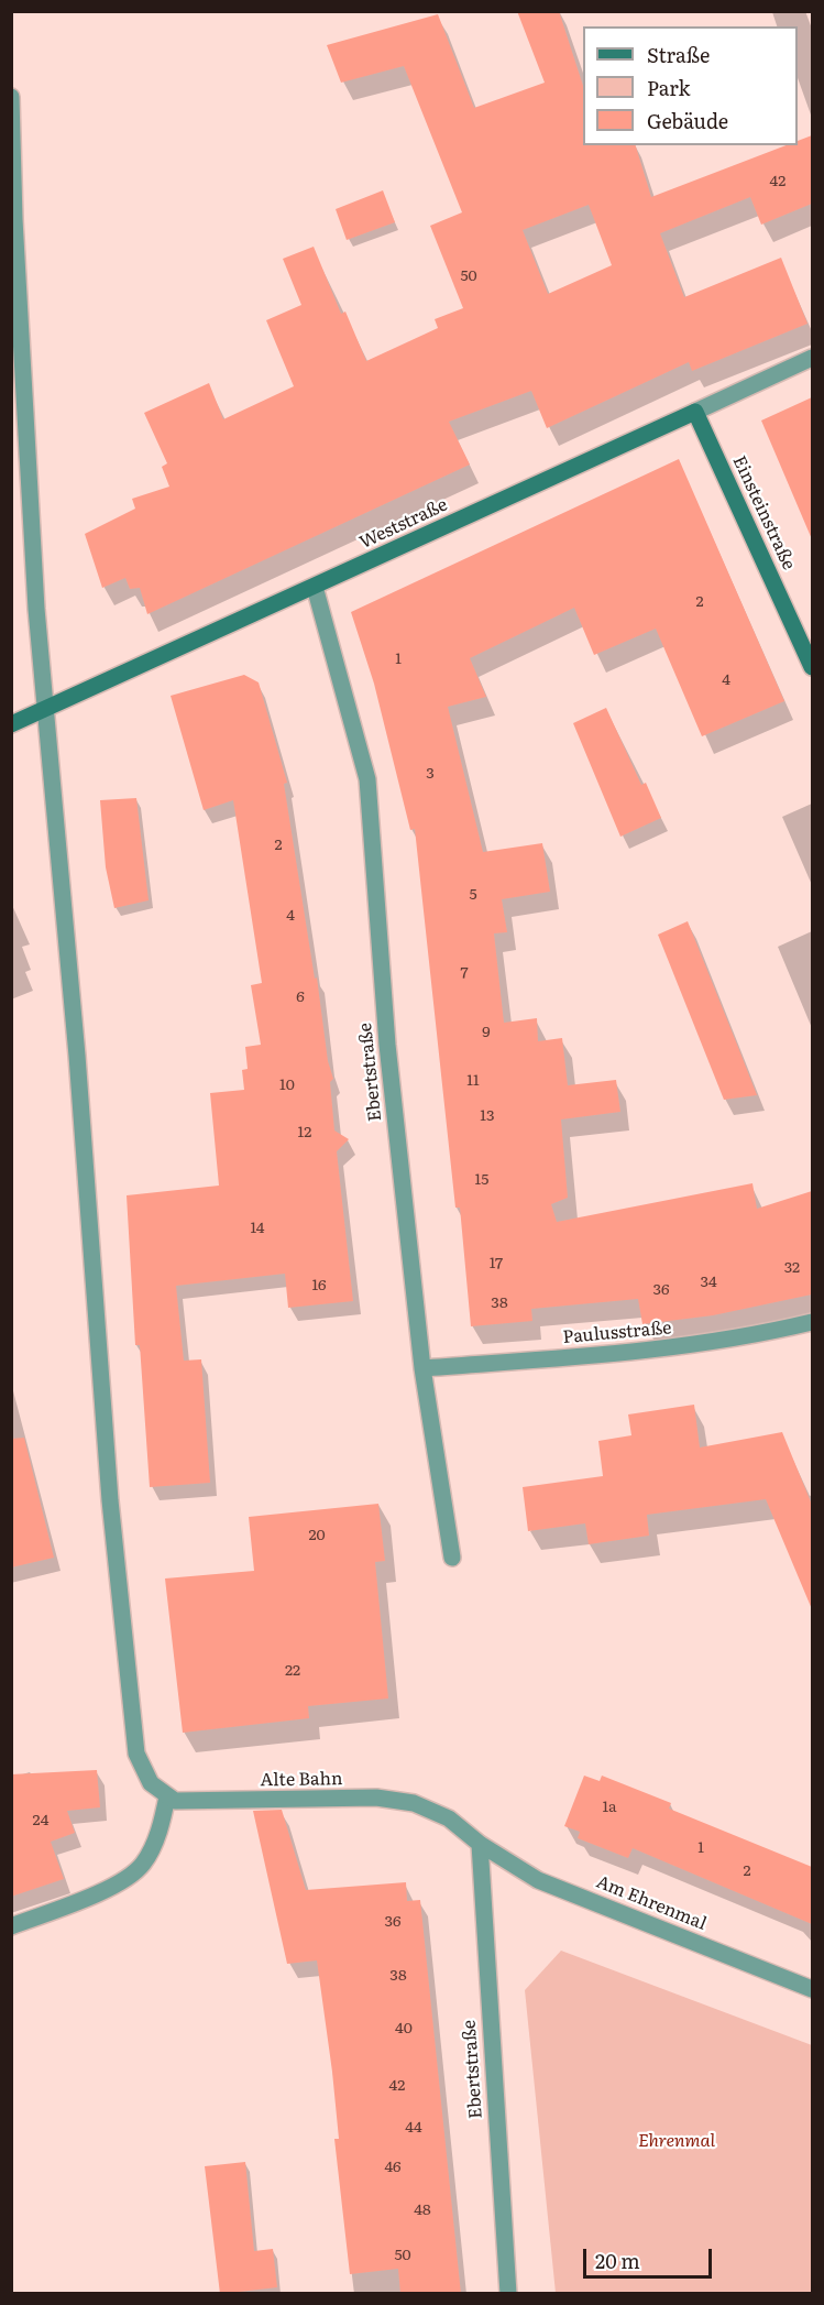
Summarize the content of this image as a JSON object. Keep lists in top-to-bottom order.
{
  "streets": {
    "main road": ["Einsteinstraße", "Weststraße"],
    "street": [
      "Ebertstraße",
      "Paulusstraße",
      "Alte Bahn",
      "Am Ehrenmal"
    ]
  },
  "crossings": [
    ["Einsteinstraße", "Weststraße"],
    ["Weststraße", "Ebertstraße"],
    ["Ebertstraße", "Paulusstraße"],
    ["Ebertstraße", "Alte Bahn"],
    ["Ebertstraße", "Am Ehrenmal"],
    ["Alte Bahn", "Am Ehrenmal"]
  ],
  "parks": ["Ehrenmal"],
  "house_numbers": [
    "42",
    "50",
    "2",
    "1",
    "4",
    "3",
    "2",
    "5",
    "4",
    "7",
    "6",
    "9",
    "11",
    "10",
    "13",
    "12",
    "15",
    "14",
    "17",
    "32",
    "34",
    "16",
    "36",
    "38",
    "20",
    "22",
    "1a",
    "24",
    "1",
    "2",
    "36",
    "38",
    "40",
    "42",
    "44",
    "46",
    "48",
    "50"
  ],
  "legend": ["Straße", "Park", "Gebäude"],
  "scale_bar": "20 m"
}
